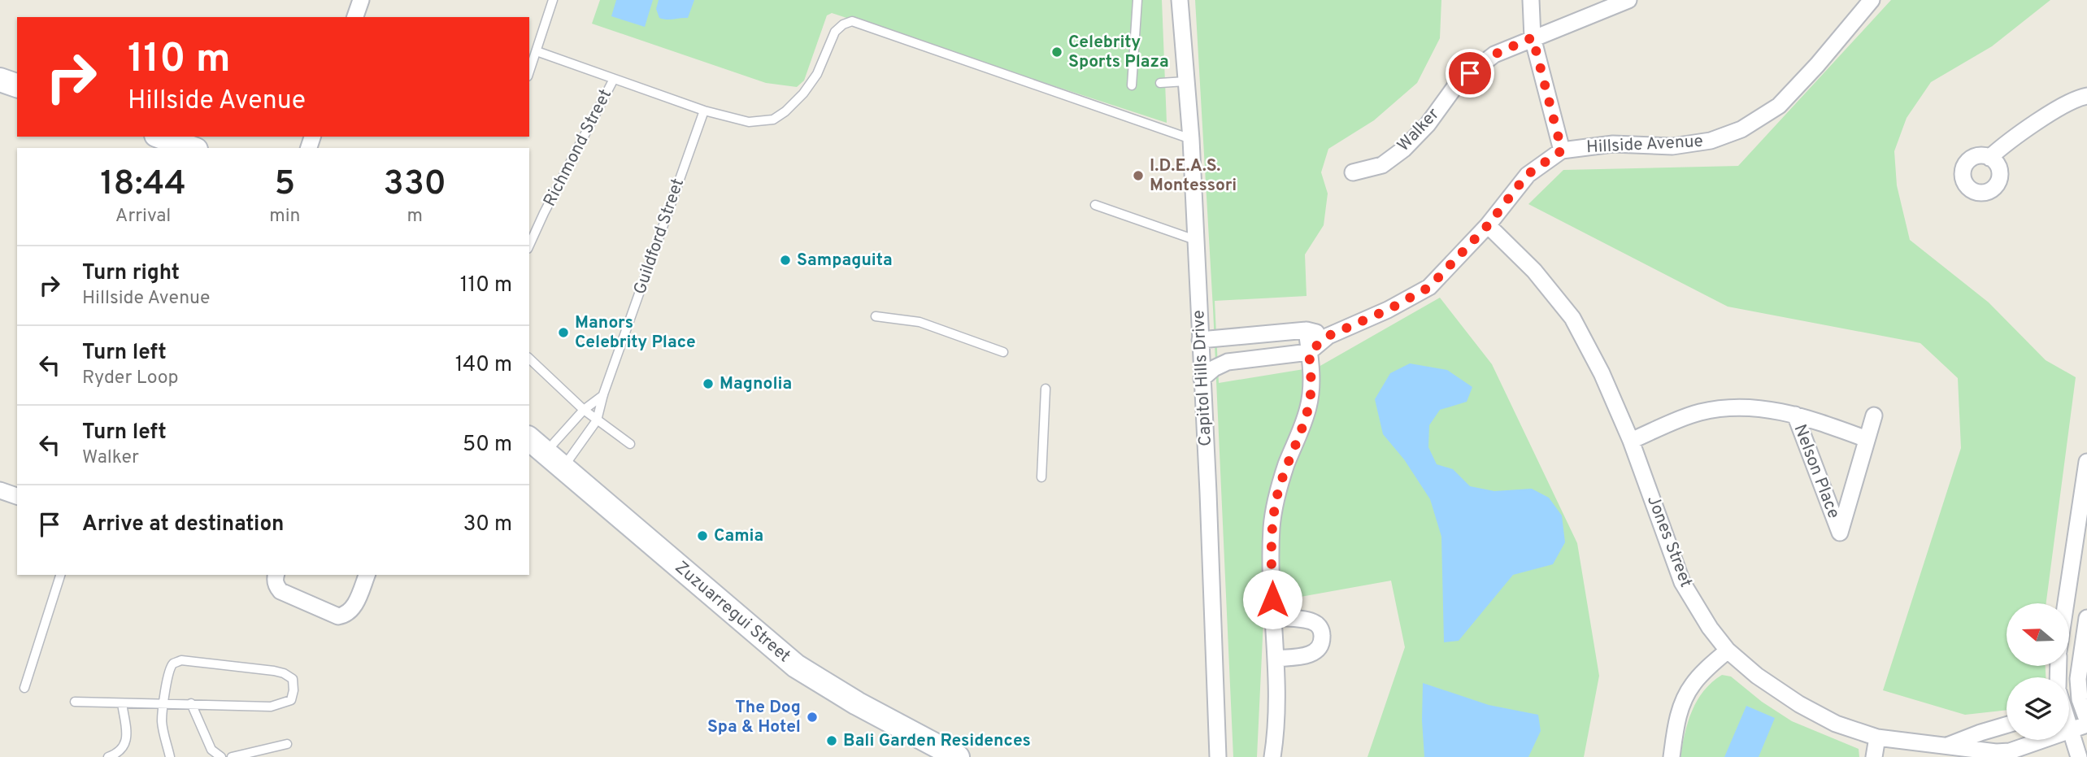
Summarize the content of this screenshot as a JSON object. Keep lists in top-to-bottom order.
{
  "streets": {
    "street": [
      "Walker",
      "Hillside Avenue",
      "Capitol Hills Drive",
      "Nelson Place",
      "Jones Street",
      "Zuzuarregui Street"
    ],
    "lane": ["Richmond Street", "Guildford Street"]
  },
  "crossings": [
    ["Hillside Avenue", "Jones Street"],
    ["Guildford Street", "Zuzuarregui Street"],
    ["Nelson Place", "Jones Street"]
  ],
  "places": [
    "Celebrity Sports Plaza",
    "I.D.E.A.S. Montessori",
    "Sampaguita",
    "Manors Celebrity Place",
    "Magnolia",
    "Camia",
    "The Dog Spa & Hotel",
    "Bali Garden Residences"
  ],
  "north": "left",
  "page": {
    "turn": ["110 m", "Hillside Avenue"],
    "eta": [
      "18:44",
      "Arrival",
      "5",
      "min",
      "330",
      "m"
    ],
    "list": [
      {
        "name": "Turn right",
        "note": "Hillside Avenue",
        "value": "110 m"
      },
      {
        "name": "Turn left",
        "note": "Ryder Loop",
        "value": "140 m"
      },
      {
        "name": "Turn left",
        "note": "Walker",
        "value": "50 m"
      },
      {
        "name": "Arrive at destination",
        "value": "30 m"
      }
    ]
  }
}
